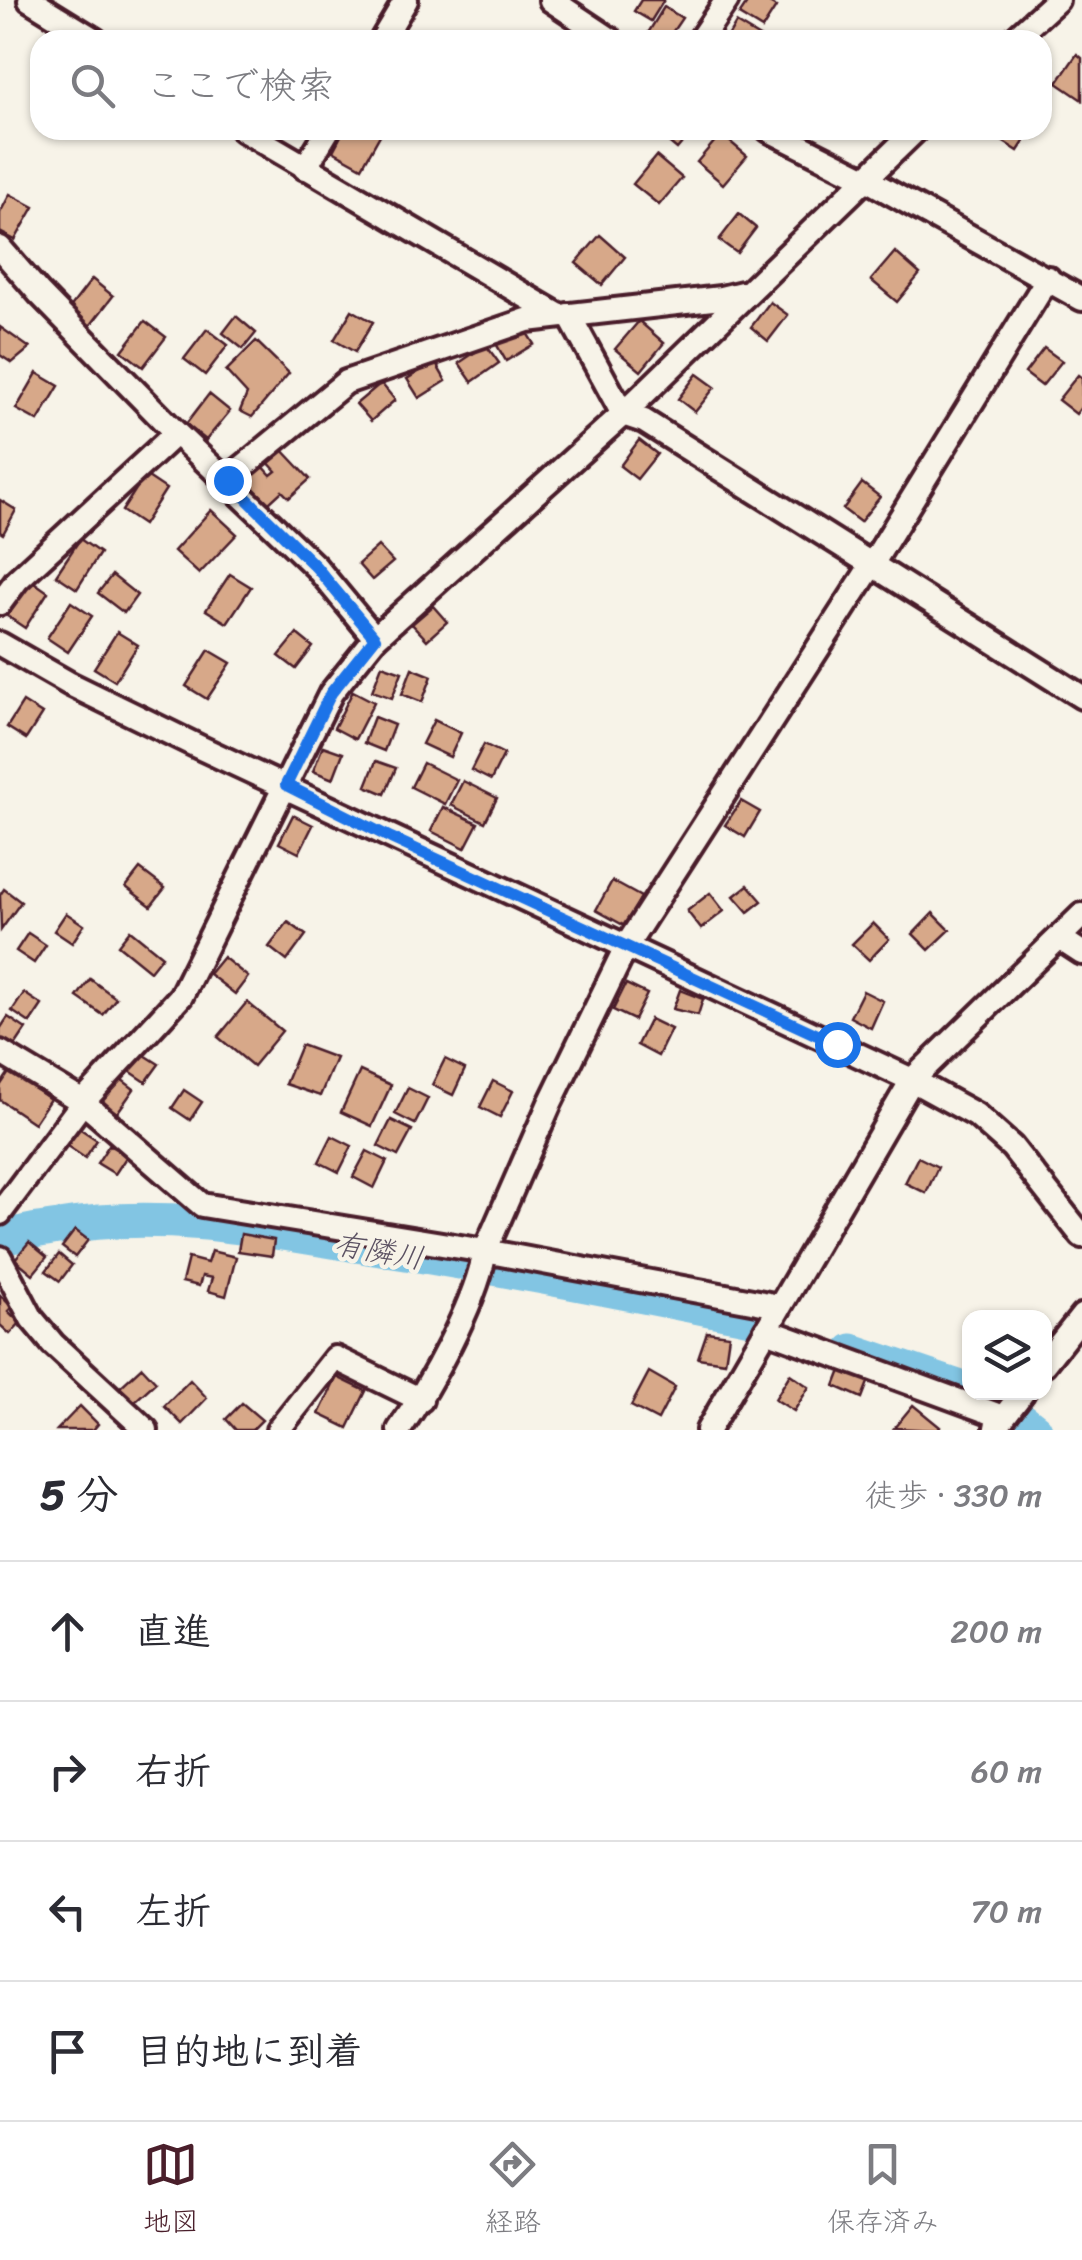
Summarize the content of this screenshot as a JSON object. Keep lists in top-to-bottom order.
{
  "water": ["有隣川"],
  "page": {
    "search": "ここで検索",
    "heading": ["5 分", "徒歩 · 330 m"],
    "list": [
      ["直進", "200 m"],
      ["右折", "60 m"],
      ["左折", "70 m"],
      "目的地に到着"
    ],
    "nav": ["地図", "経路", "保存済み"]
  }
}
